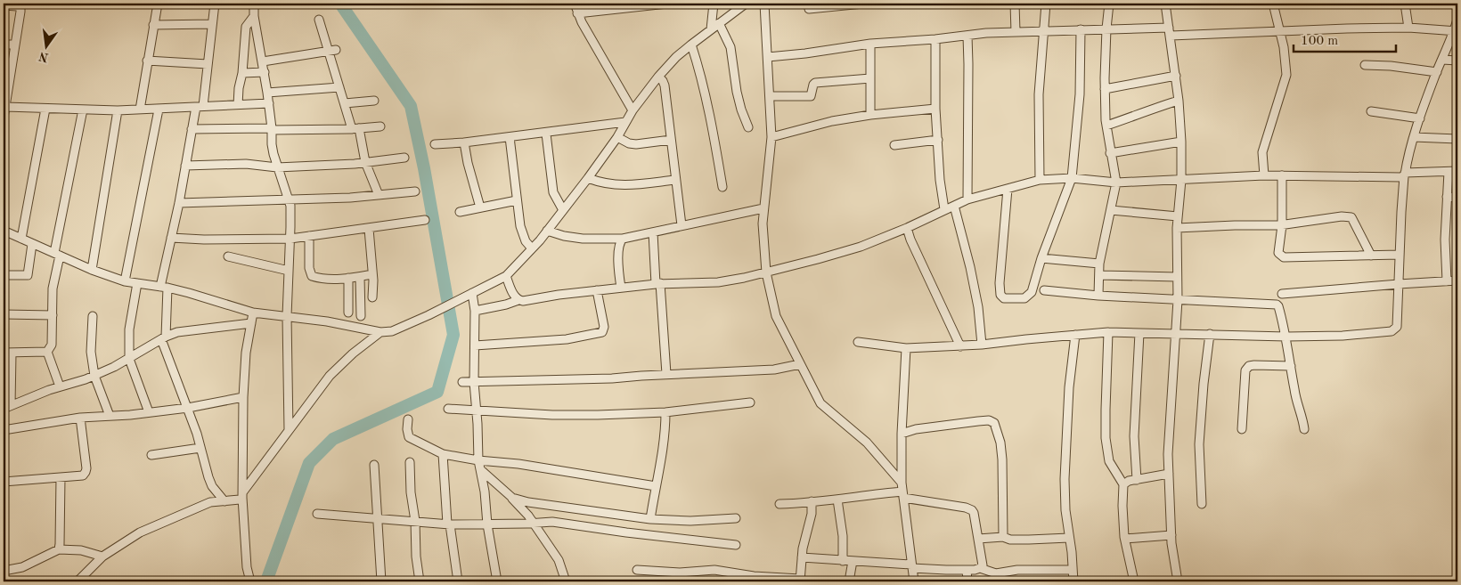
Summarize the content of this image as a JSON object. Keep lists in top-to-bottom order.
{
  "scale_bar": "100 m",
  "north": "bottom"
}
